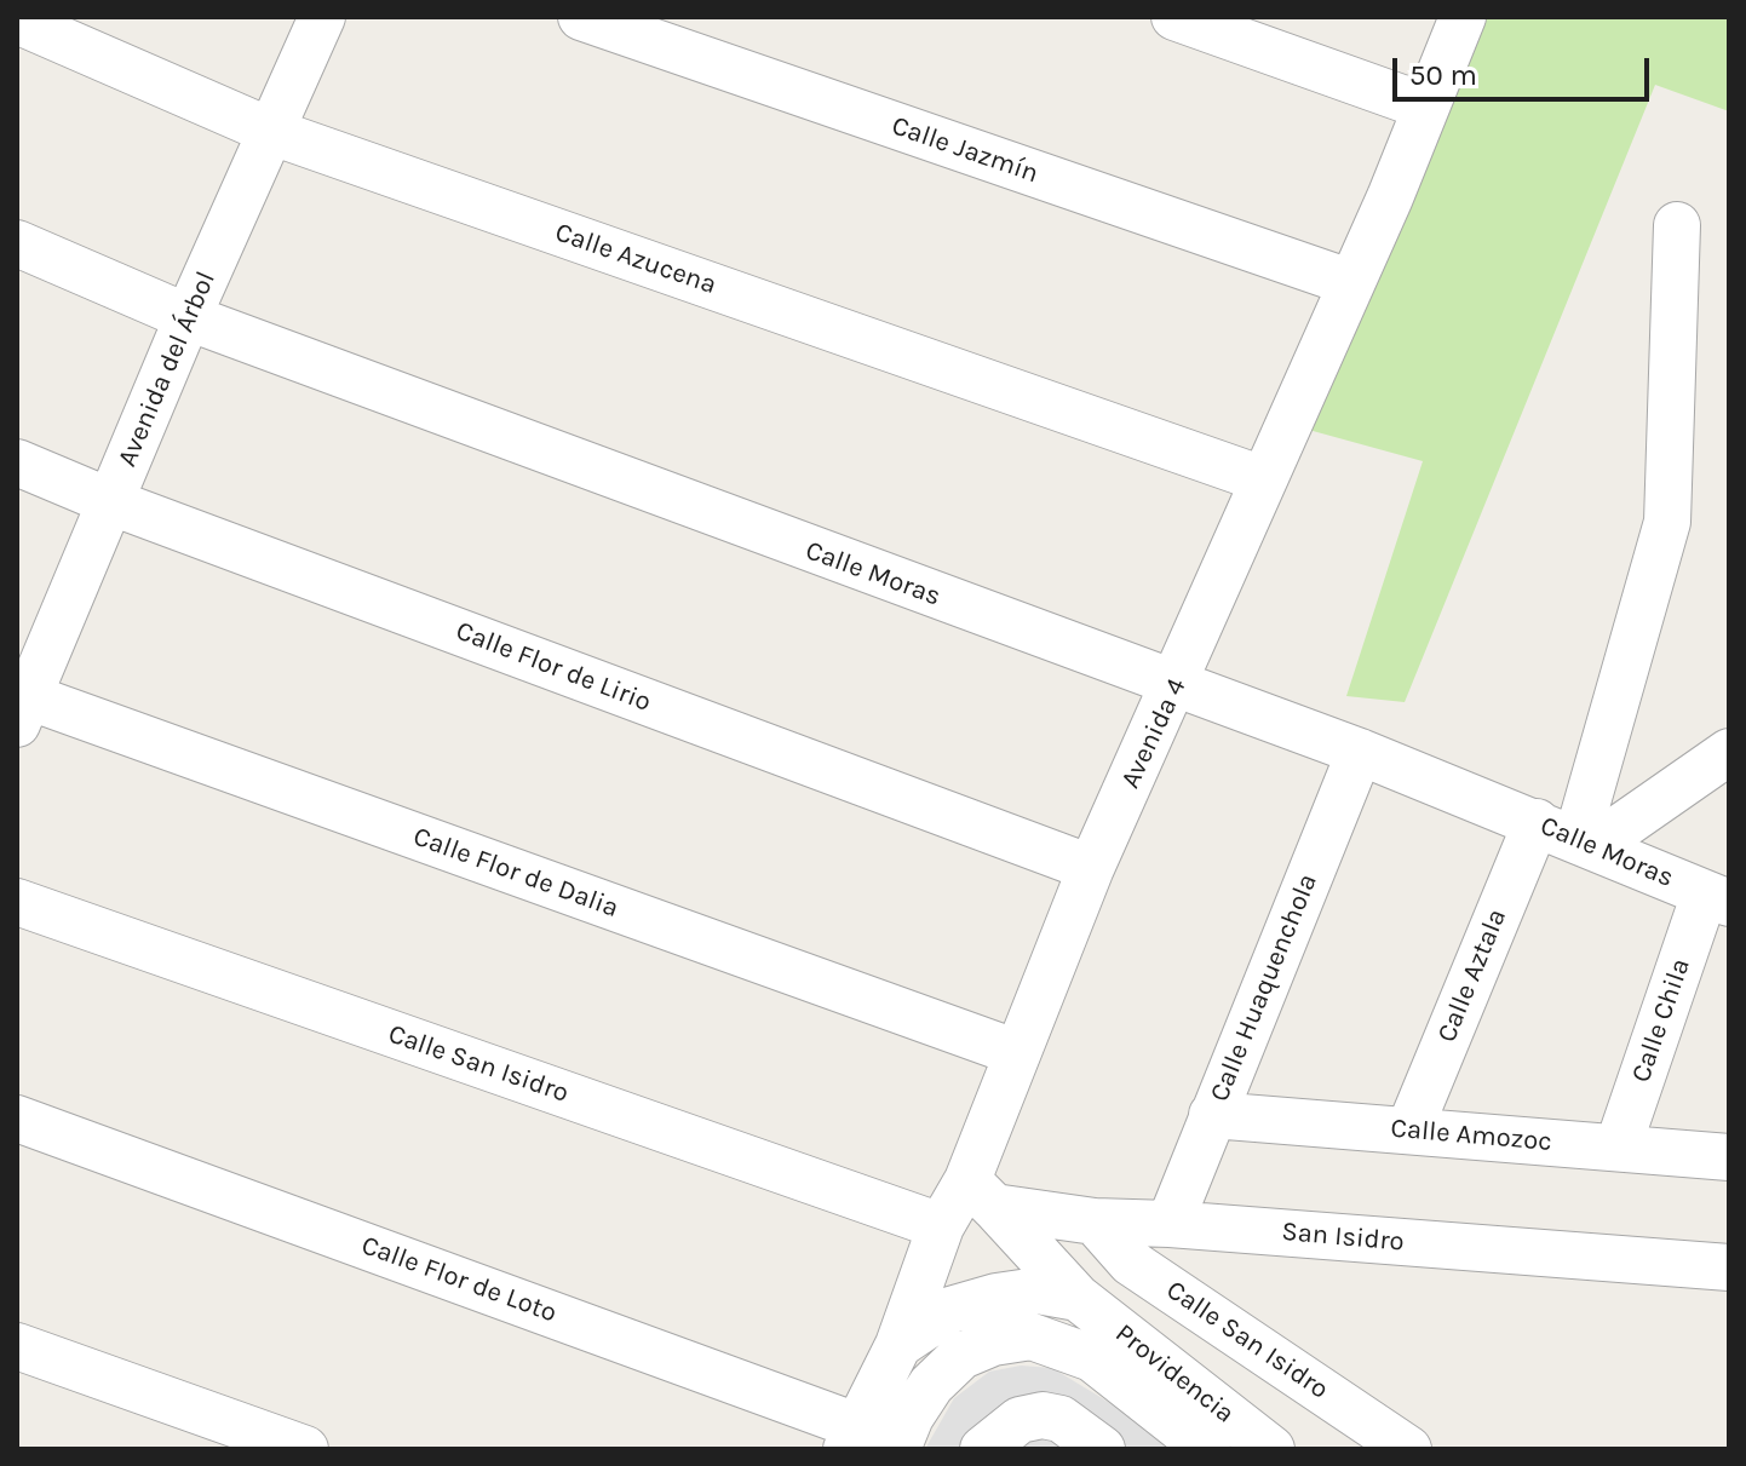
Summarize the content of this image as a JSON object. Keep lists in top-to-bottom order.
{
  "streets": {
    "street": [
      "Calle Jazmín",
      "Calle Azucena",
      "Avenida del Árbol",
      "Calle Moras",
      "Calle Flor de Lirio",
      "Avenida 4",
      "Calle Flor de Dalia",
      "Calle Aztala",
      "Calle Huaquenchola",
      "Calle Chila",
      "Calle San Isidro",
      "Calle Amozoc",
      "San Isidro",
      "Calle Flor de Loto",
      "Providencia"
    ]
  },
  "crossings": [
    ["Calle Jazmín", "Avenida 4"],
    ["Calle Azucena", "Avenida del Árbol"],
    ["Calle Azucena", "Avenida 4"],
    ["Avenida del Árbol", "Calle Moras"],
    ["Avenida del Árbol", "Calle Flor de Lirio"],
    ["Avenida del Árbol", "Calle Flor de Dalia"],
    ["Calle Moras", "Avenida 4"],
    ["Calle Moras", "Calle Aztala"],
    ["Calle Moras", "Calle Huaquenchola"],
    ["Calle Moras", "Calle Chila"],
    ["Calle Flor de Lirio", "Avenida 4"],
    ["Avenida 4", "Calle Flor de Dalia"],
    ["Avenida 4", "Calle San Isidro"],
    ["Avenida 4", "San Isidro"],
    ["Avenida 4", "Calle Flor de Loto"],
    ["Avenida 4", "Providencia"],
    ["Calle Aztala", "Calle Amozoc"],
    ["Calle Huaquenchola", "Calle Amozoc"],
    ["Calle Huaquenchola", "San Isidro"],
    ["Calle Chila", "Calle Amozoc"],
    ["Calle San Isidro", "San Isidro"],
    ["San Isidro", "Providencia"]
  ],
  "scale_bar": "50 m"
}
